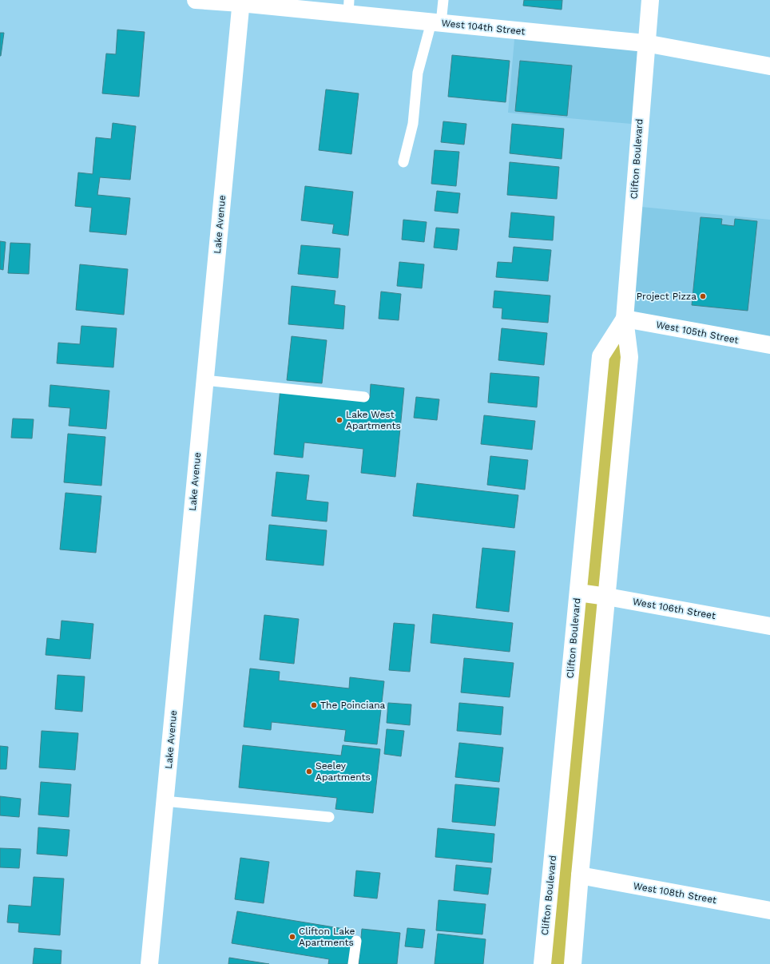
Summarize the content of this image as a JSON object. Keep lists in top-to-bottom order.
{
  "streets": {
    "street": [
      "West 104th Street",
      "Clifton Boulevard",
      "Lake Avenue",
      "West 105th Street",
      "West 106th Street",
      "West 108th Street"
    ]
  },
  "crossings": [
    ["West 104th Street", "Clifton Boulevard"],
    ["West 104th Street", "Lake Avenue"],
    ["Clifton Boulevard", "West 105th Street"],
    ["Clifton Boulevard", "West 106th Street"],
    ["Clifton Boulevard", "West 108th Street"]
  ],
  "places": [
    "Project Pizza",
    "Lake West Apartments",
    "The Poinciana",
    "Seeley Apartments",
    "Clifton Lake Apartments"
  ]
}
